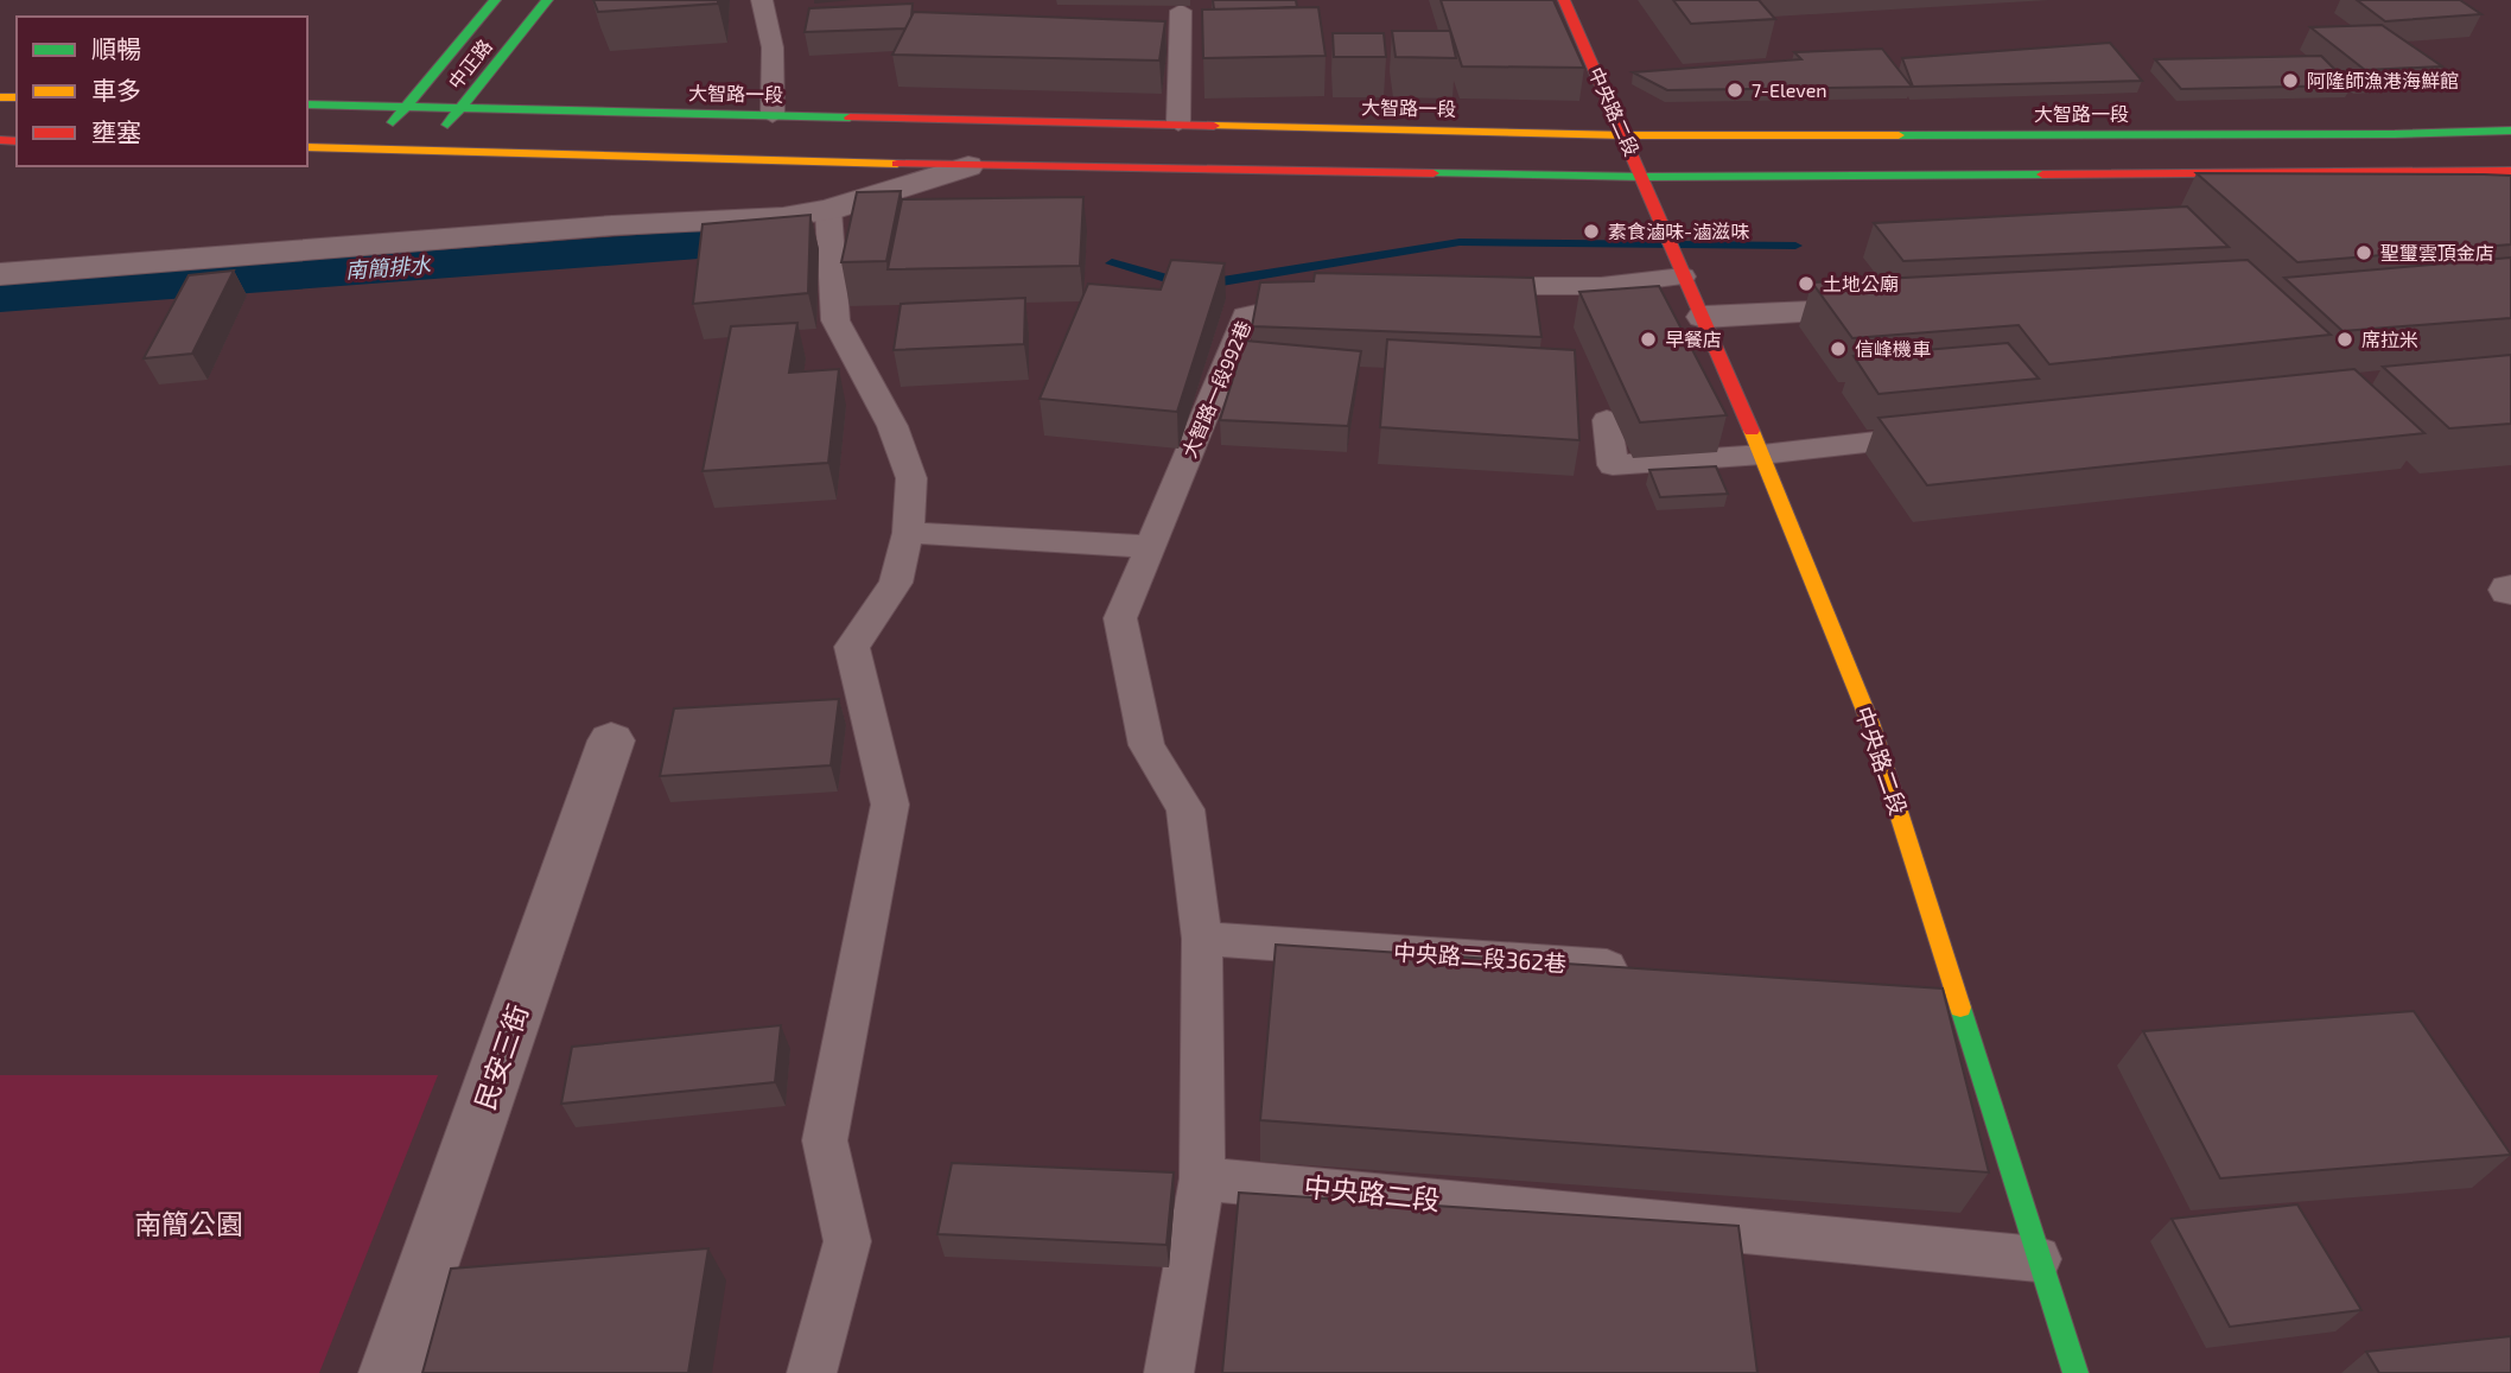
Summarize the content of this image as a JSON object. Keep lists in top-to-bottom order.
{
  "streets": {
    "street": [
      "中正路",
      "大智路一段",
      "中央路二段",
      "民安三街"
    ],
    "lane": ["大智路一段992巷", "中央路二段362巷"]
  },
  "crossings": [
    ["中正路", "大智路一段"],
    ["大智路一段", "中央路二段"]
  ],
  "water": ["南簡排水"],
  "parks": ["南簡公園"],
  "places": [
    "阿隆師漁港海鮮館",
    "7-Eleven",
    "素食滷味-滷滋味",
    "聖璽雲頂金店",
    "土地公廟",
    "早餐店",
    "席拉米",
    "信峰機車"
  ],
  "legend": ["順暢", "車多", "壅塞"]
}
